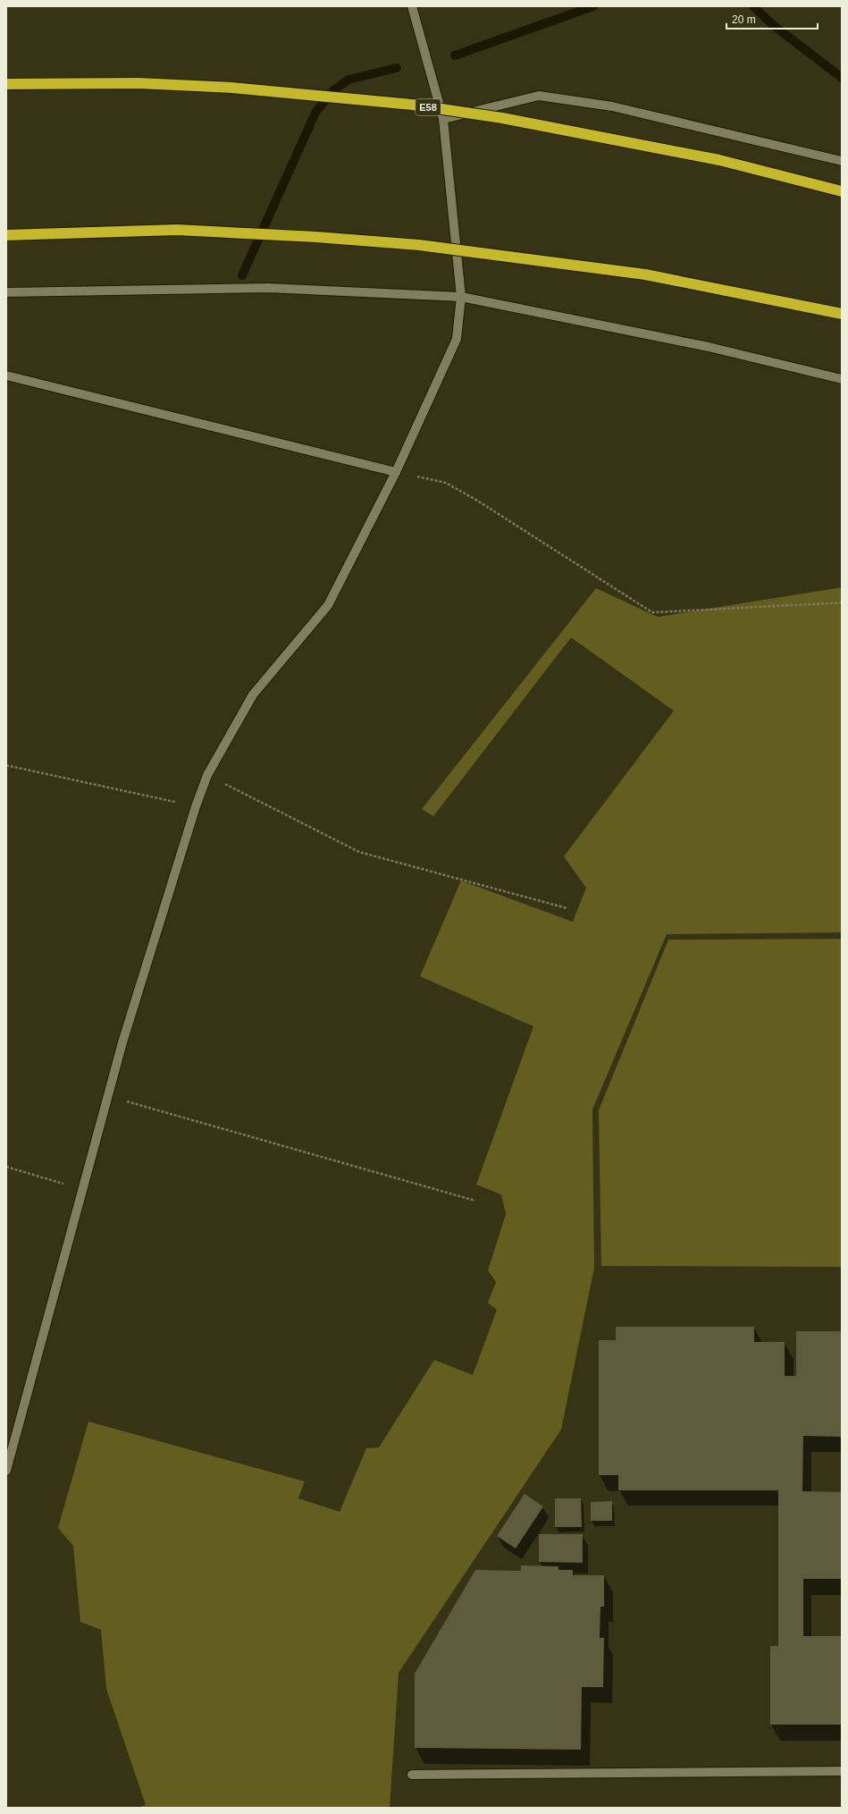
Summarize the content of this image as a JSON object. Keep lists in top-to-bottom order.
{
  "streets": {
    "highway": ["E58"]
  },
  "scale_bar": "20 m"
}
